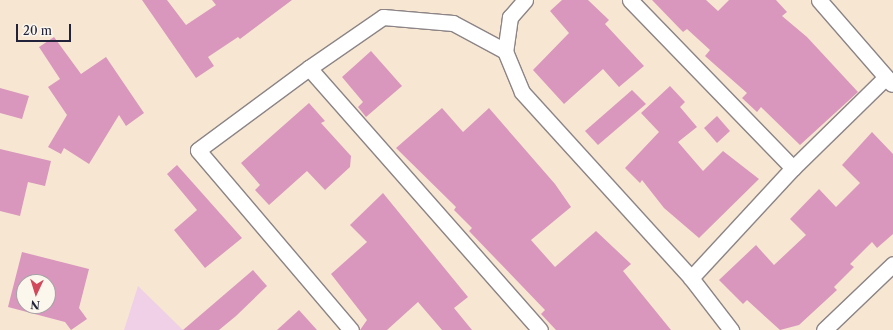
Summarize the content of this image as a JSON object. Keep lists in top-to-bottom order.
{
  "scale_bar": "20 m",
  "north": "bottom"
}
